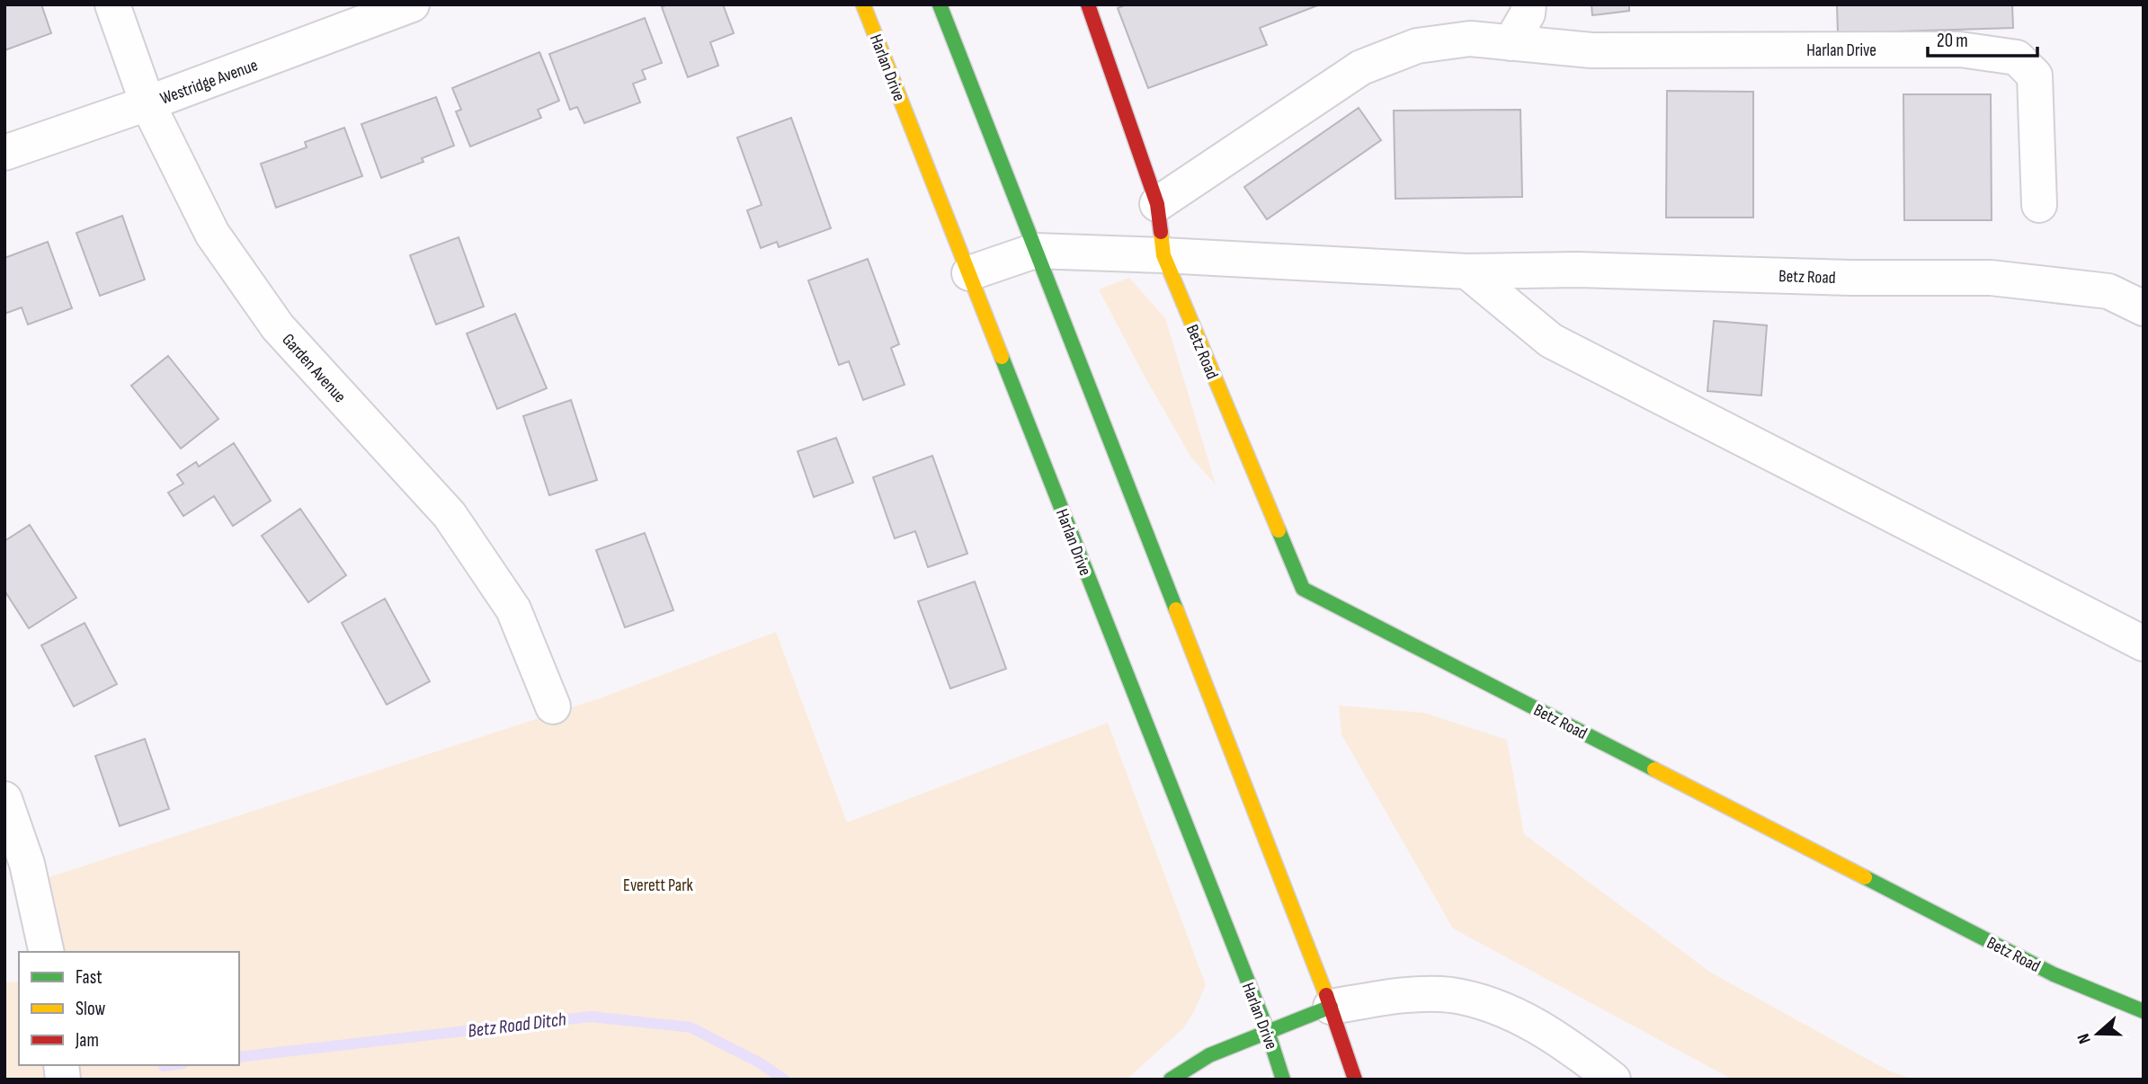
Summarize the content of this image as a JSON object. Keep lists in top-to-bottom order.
{
  "streets": {
    "main road": ["Harlan Drive", "Betz Road"],
    "street": ["Westridge Avenue", "Garden Avenue"]
  },
  "crossings": [
    ["Harlan Drive", "Betz Road"],
    ["Westridge Avenue", "Garden Avenue"]
  ],
  "water": ["Betz Road Ditch"],
  "parks": ["Everett Park"],
  "legend": ["Fast", "Slow", "Jam"],
  "scale_bar": "20 m",
  "north": "left"
}
